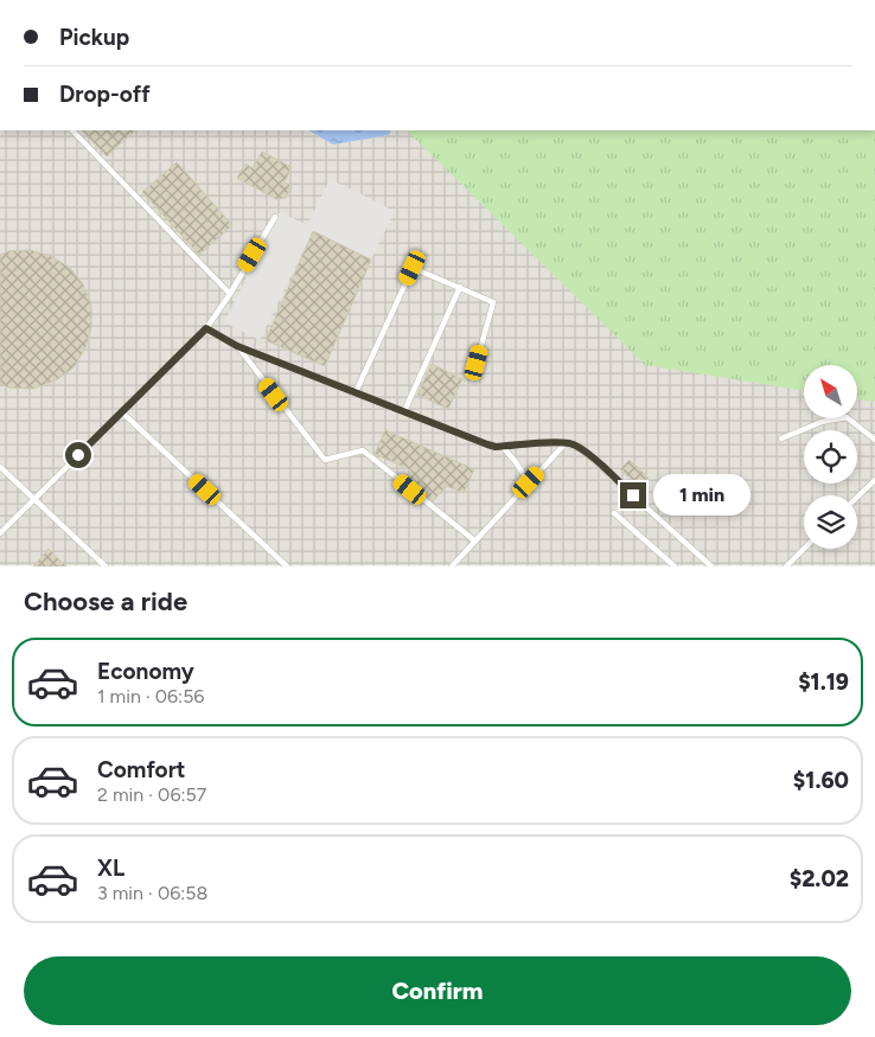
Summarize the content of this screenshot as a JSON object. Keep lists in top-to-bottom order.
{
  "north": "top left",
  "page": {
    "banner": ["Pickup", "Drop-off"],
    "bubble": "1 min",
    "heading": "Choose a ride",
    "list": [
      {
        "name": "Economy",
        "note": "1 min · 06:56",
        "value": "$1.19"
      },
      {
        "name": "Comfort",
        "note": "2 min · 06:57",
        "value": "$1.60"
      },
      {
        "name": "XL",
        "note": "3 min · 06:58",
        "value": "$2.02"
      }
    ],
    "buttons": "Confirm"
  }
}
